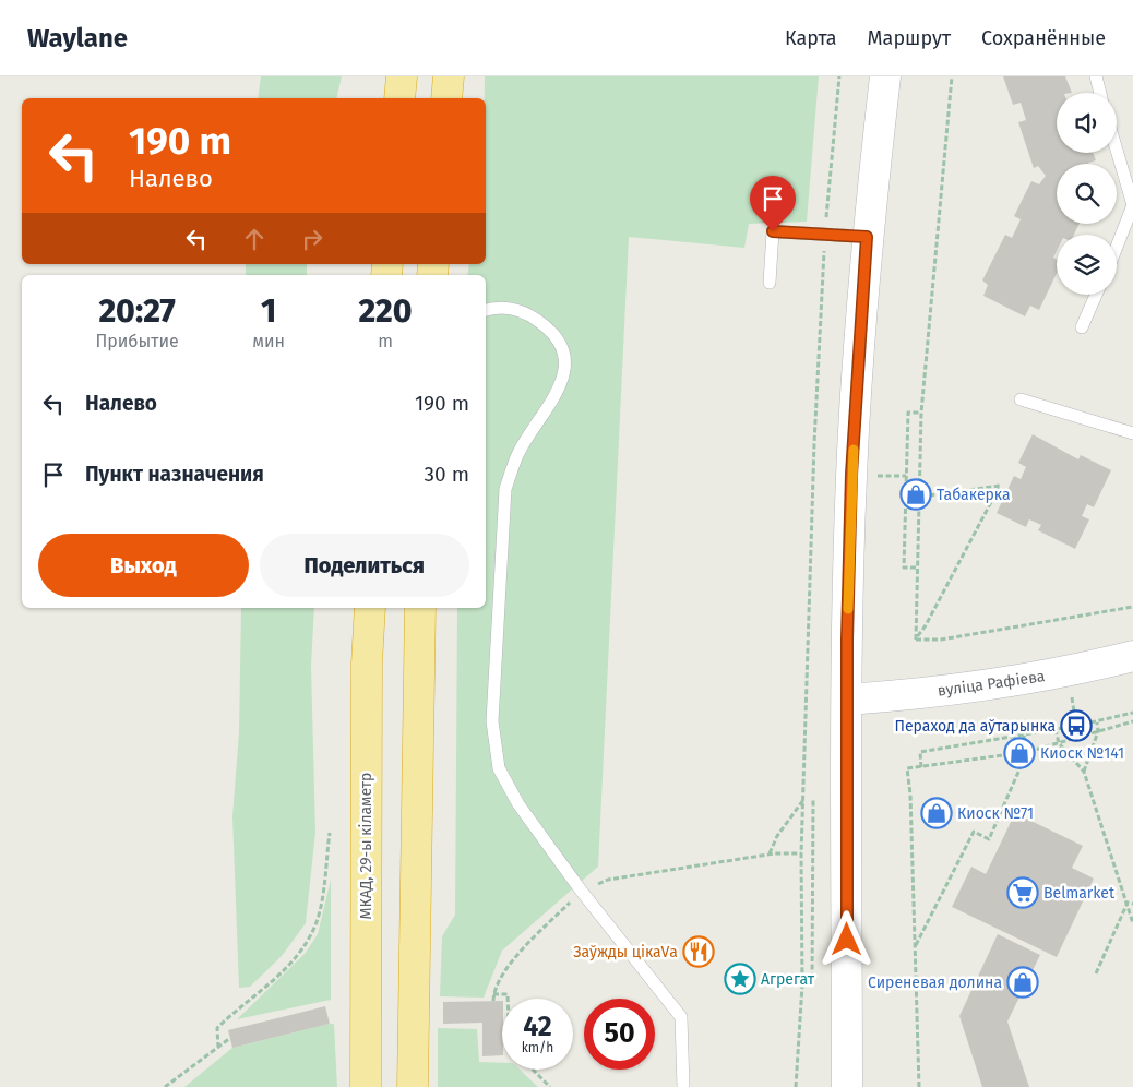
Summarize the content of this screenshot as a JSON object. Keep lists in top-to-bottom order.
{
  "streets": {
    "highway": ["МКАД, 29-ы кіламетр"],
    "main road": ["вуліца Рафіева"]
  },
  "places": {
    "shop": [
      "Табакерка",
      "Киоск №141",
      "Киоск №71",
      "Сиреневая долина"
    ],
    "bus stop": ["Пераход да аўтарынка"],
    "supermarket": ["Belmarket"],
    "restaurant": ["Заўжды цікаVа"],
    "place": ["Агрегат"]
  },
  "page": {
    "header": "Waylane",
    "nav": ["Карта", "Маршрут", "Сохранённые"],
    "turn": ["190 m", "Налево"],
    "eta": [
      "20:27",
      "Прибытие",
      "1",
      "мин",
      "220",
      "m"
    ],
    "list": [
      {
        "name": "Налево",
        "value": "190 m"
      },
      {
        "name": "Пункт назначения",
        "value": "30 m"
      }
    ],
    "buttons": ["Выход", "Поделиться"],
    "speed": "42 km/h",
    "limit": "50"
  }
}
